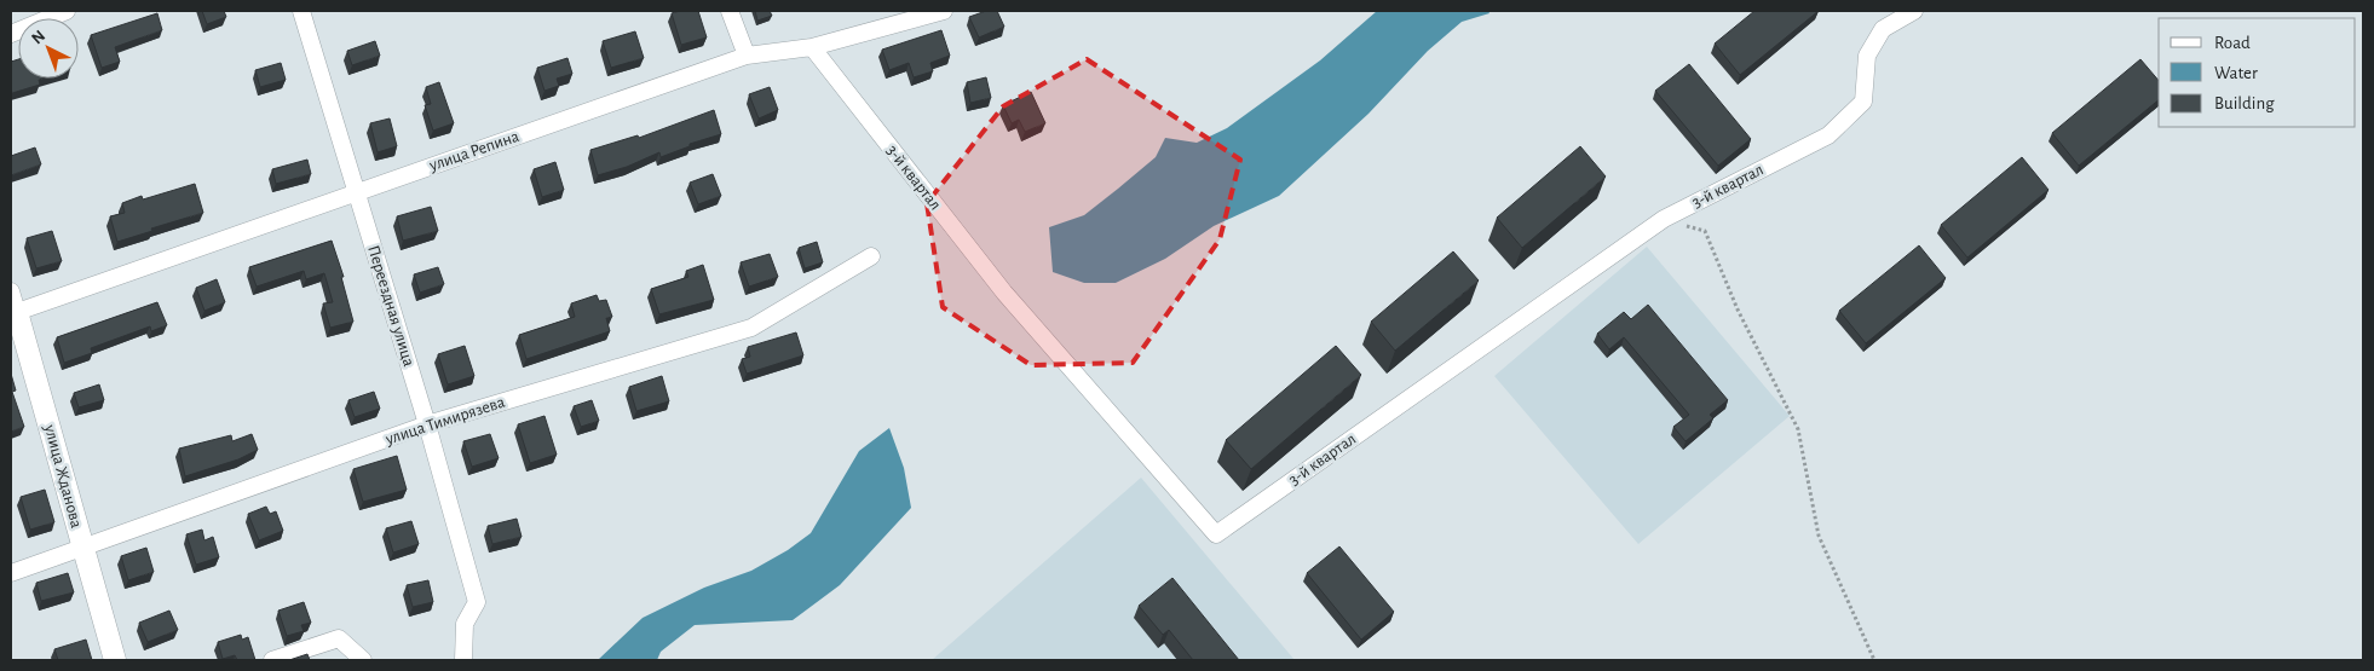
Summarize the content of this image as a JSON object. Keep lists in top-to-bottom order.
{
  "streets": {
    "street": [
      "улица Репина",
      "3-й квартал",
      "Переездная улица",
      "улица Тимирязева",
      "улица Жданова"
    ]
  },
  "crossings": [
    ["улица Репина", "3-й квартал"],
    ["улица Репина", "Переездная улица"],
    ["улица Репина", "улица Жданова"],
    ["Переездная улица", "улица Тимирязева"],
    ["улица Тимирязева", "улица Жданова"]
  ],
  "legend": ["Road", "Water", "Building"],
  "north": "top left"
}
